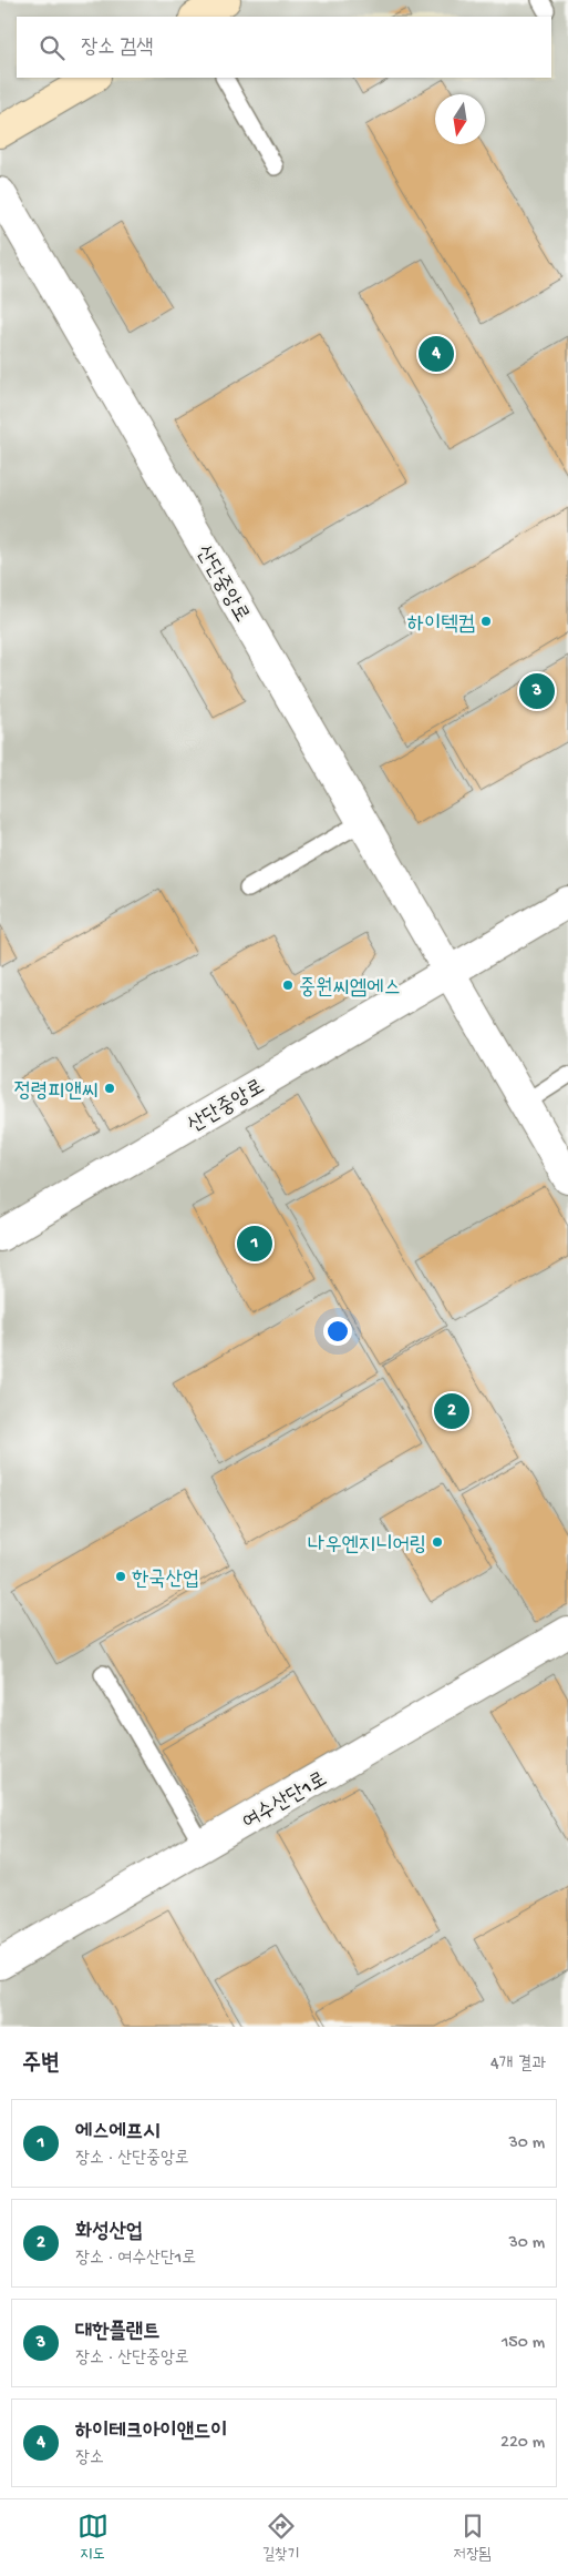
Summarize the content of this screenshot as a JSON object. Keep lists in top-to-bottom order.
{
  "streets": {
    "street": ["산단중앙로", "여수산단1로"]
  },
  "places": [
    "하이텍컴",
    "중원씨엠에스",
    "정령피앤씨",
    "나우엔지니어링",
    "한국산업"
  ],
  "north": "bottom",
  "page": {
    "search": "장소 검색",
    "pins": [
      "4",
      "3",
      "1",
      "2"
    ],
    "heading": ["주변", "4개 결과"],
    "list": [
      {
        "mark": "1",
        "name": "에스에프시",
        "note": "장소 · 산단중앙로",
        "value": "30 m"
      },
      {
        "mark": "2",
        "name": "화성산업",
        "note": "장소 · 여수산단1로",
        "value": "30 m"
      },
      {
        "mark": "3",
        "name": "대한플랜트",
        "note": "장소 · 산단중앙로",
        "value": "150 m"
      },
      {
        "mark": "4",
        "name": "하이테크아이앤드이",
        "note": "장소",
        "value": "220 m"
      }
    ],
    "nav": ["지도", "길찾기", "저장됨"]
  }
}
